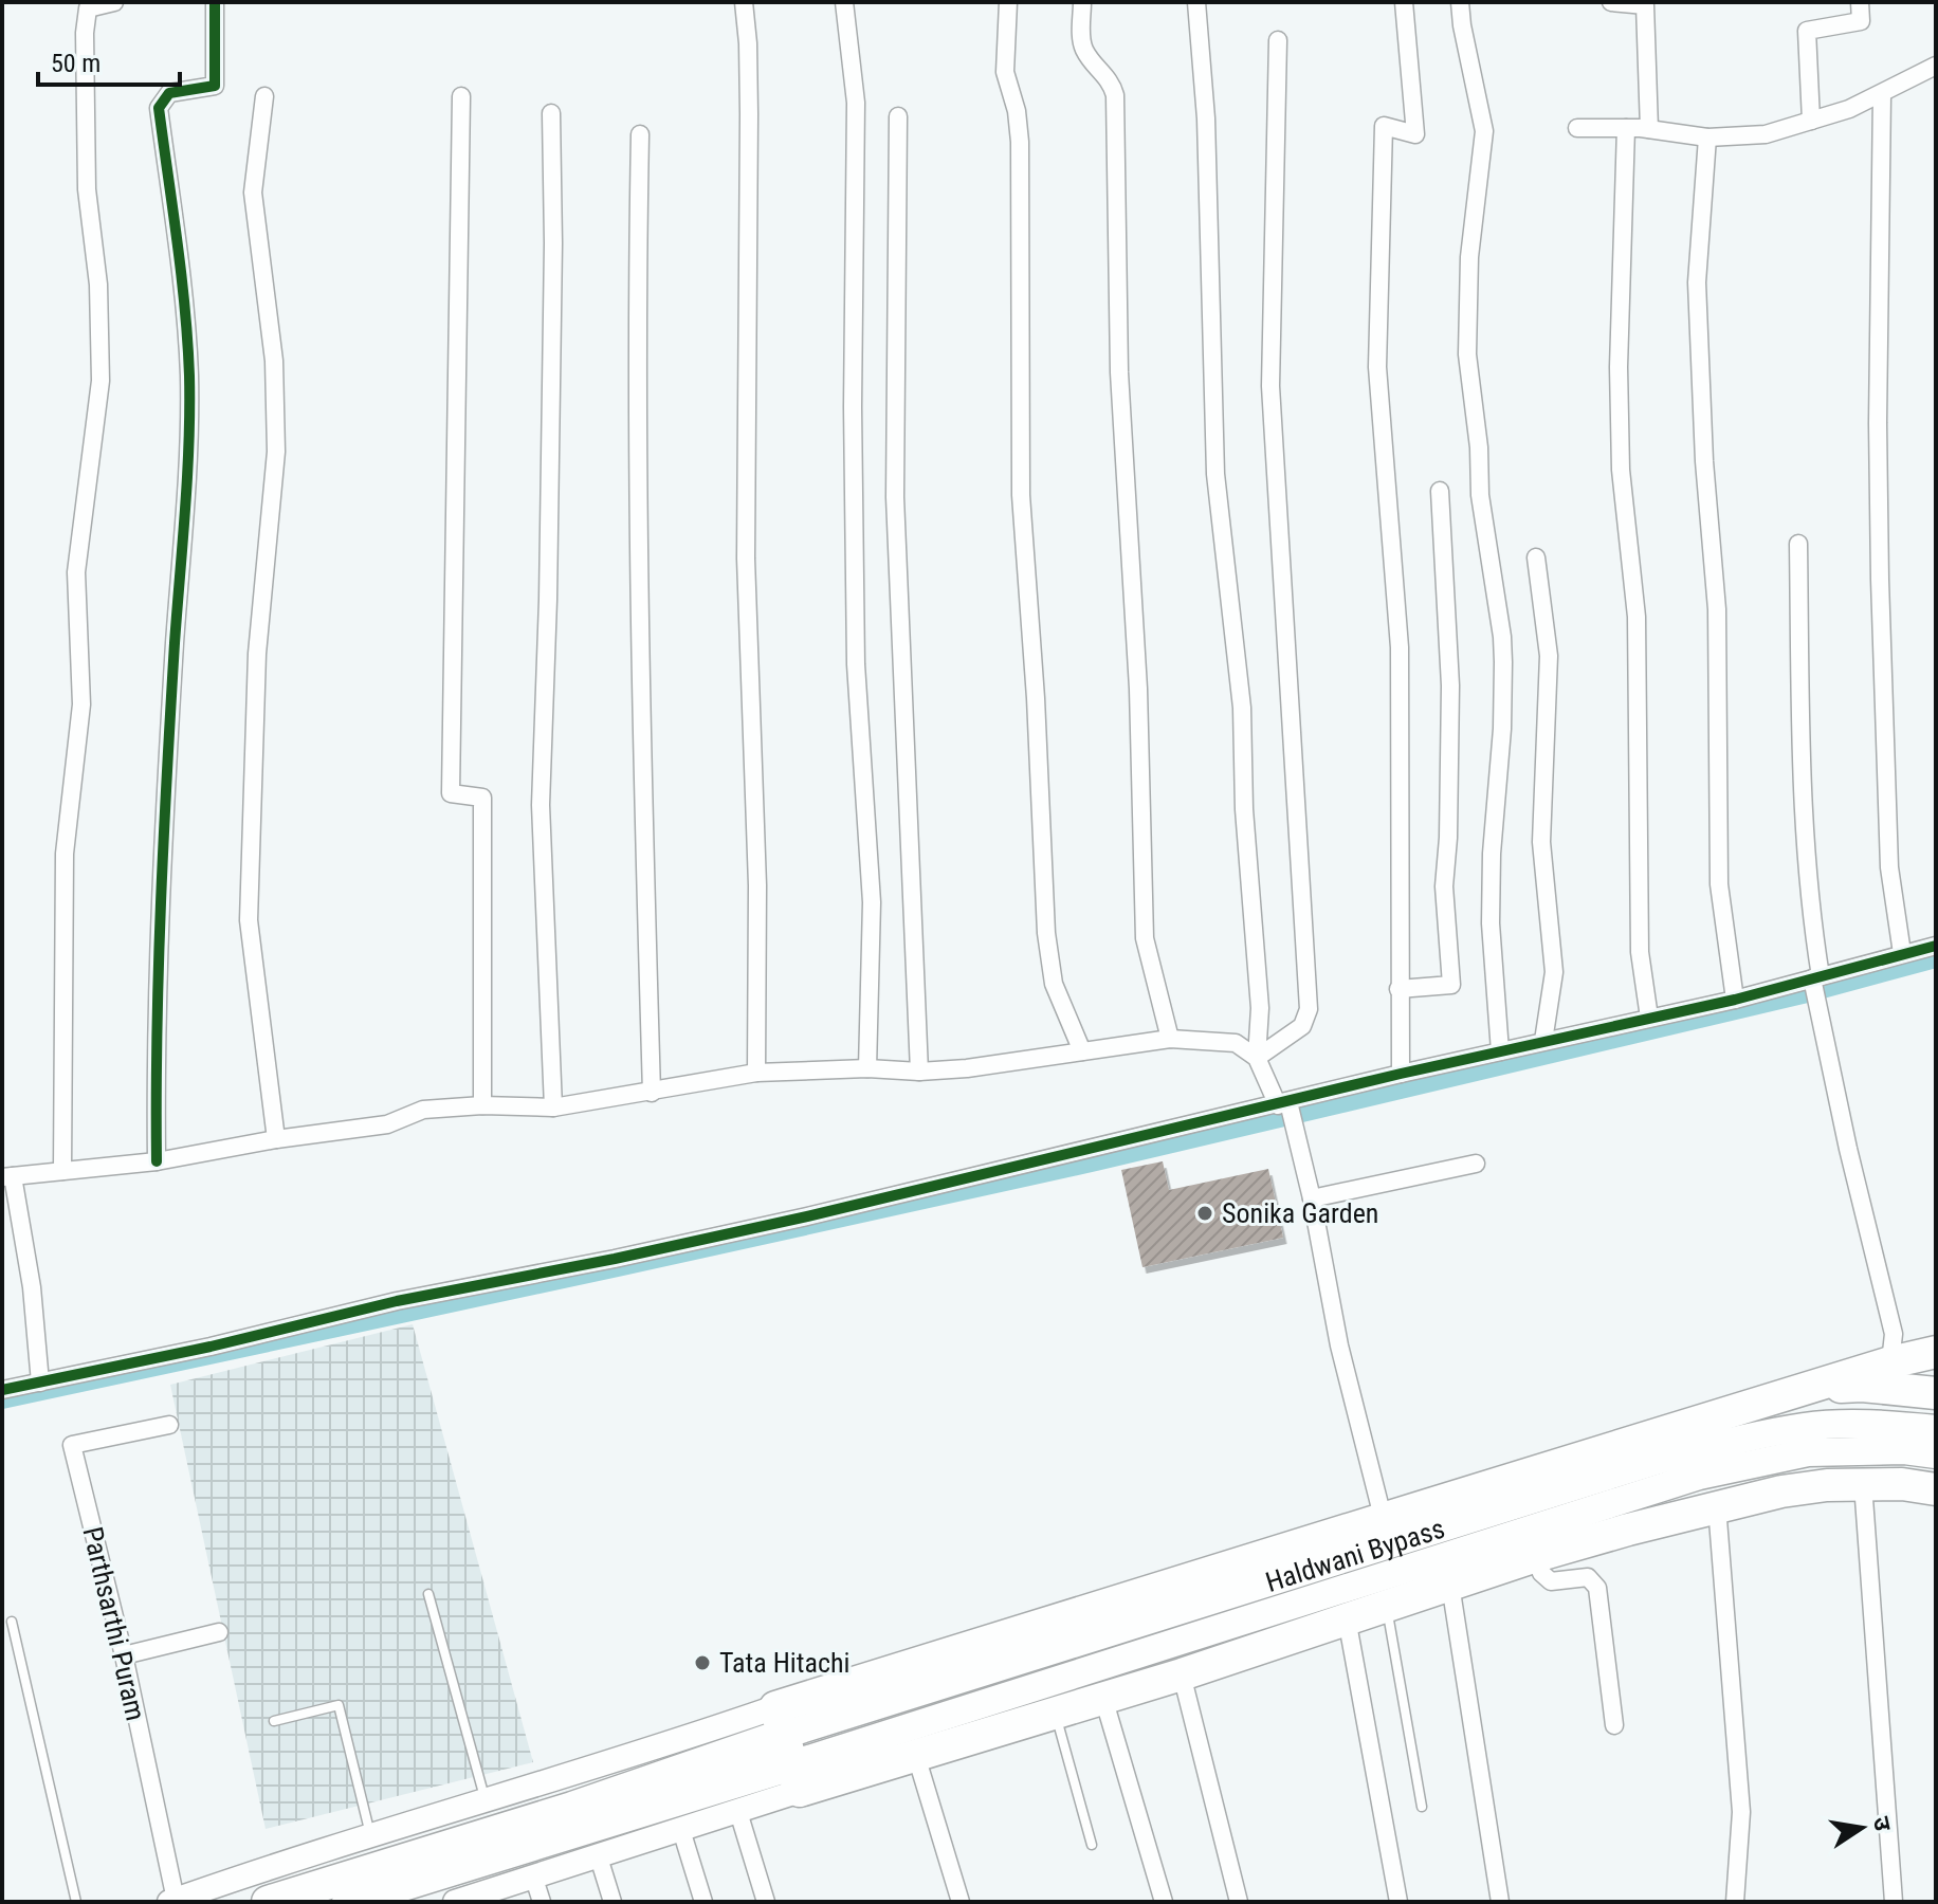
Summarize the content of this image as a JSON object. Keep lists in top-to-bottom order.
{
  "streets": {
    "main road": ["Haldwani Bypass"],
    "street": ["Parthsarthi Puram"]
  },
  "places": ["Sonika Garden", "Tata Hitachi"],
  "scale_bar": "50 m",
  "north": "right"
}
